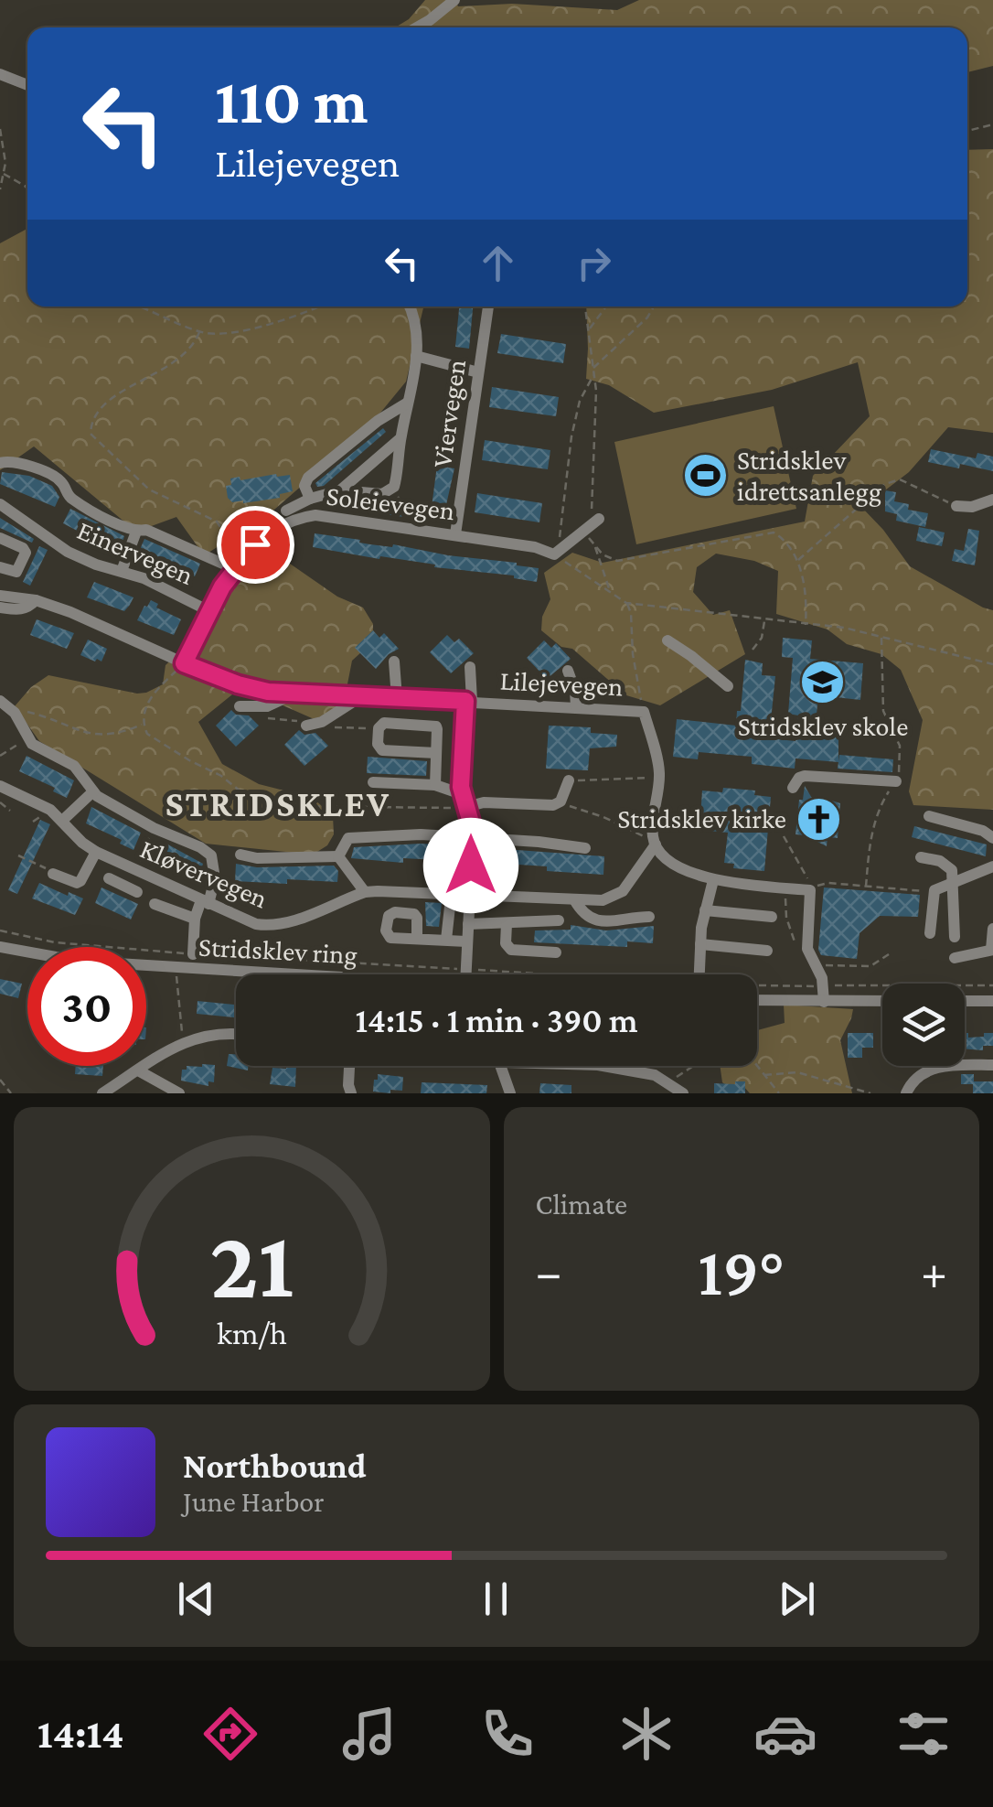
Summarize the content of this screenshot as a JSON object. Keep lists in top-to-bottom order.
{
  "streets": {
    "street": [
      "Viervegen",
      "Soleievegen",
      "Einervegen",
      "Lilejevegen",
      "Kløvervegen",
      "Stridsklev ring"
    ]
  },
  "crossings": [
    ["Viervegen", "Soleievegen"],
    ["Soleievegen", "Einervegen"],
    ["Soleievegen", "Lilejevegen"]
  ],
  "districts": ["STRIDSKLEV"],
  "places": {
    "sports": ["Stridsklev idrettsanlegg"],
    "school or university": ["Stridsklev skole"],
    "church": ["Stridsklev kirke"]
  },
  "page": {
    "turn": ["110 m", "Lilejevegen"],
    "limit": "30",
    "trip": "14:15 · 1 min · 390 m",
    "tile": "Climate",
    "heat": ["−", "19°", "+"],
    "song": ["Northbound", "June Harbor"],
    "tabs": "14:14",
    "gauge": ["21", "km/h"]
  }
}
